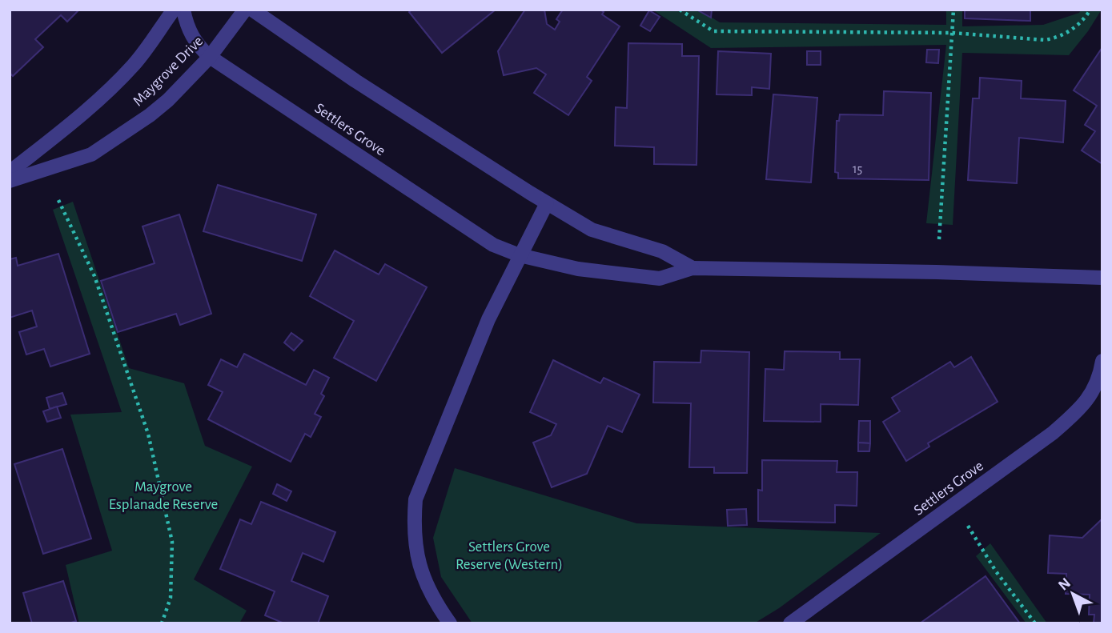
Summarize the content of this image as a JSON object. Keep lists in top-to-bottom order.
{
  "streets": {
    "street": ["Maygrove Drive", "Settlers Grove"]
  },
  "crossings": [
    ["Maygrove Drive", "Settlers Grove"]
  ],
  "parks": ["Maygrove Esplanade Reserve", "Settlers Grove Reserve (Western)"],
  "house_numbers": ["15"],
  "north": "top left"
}
